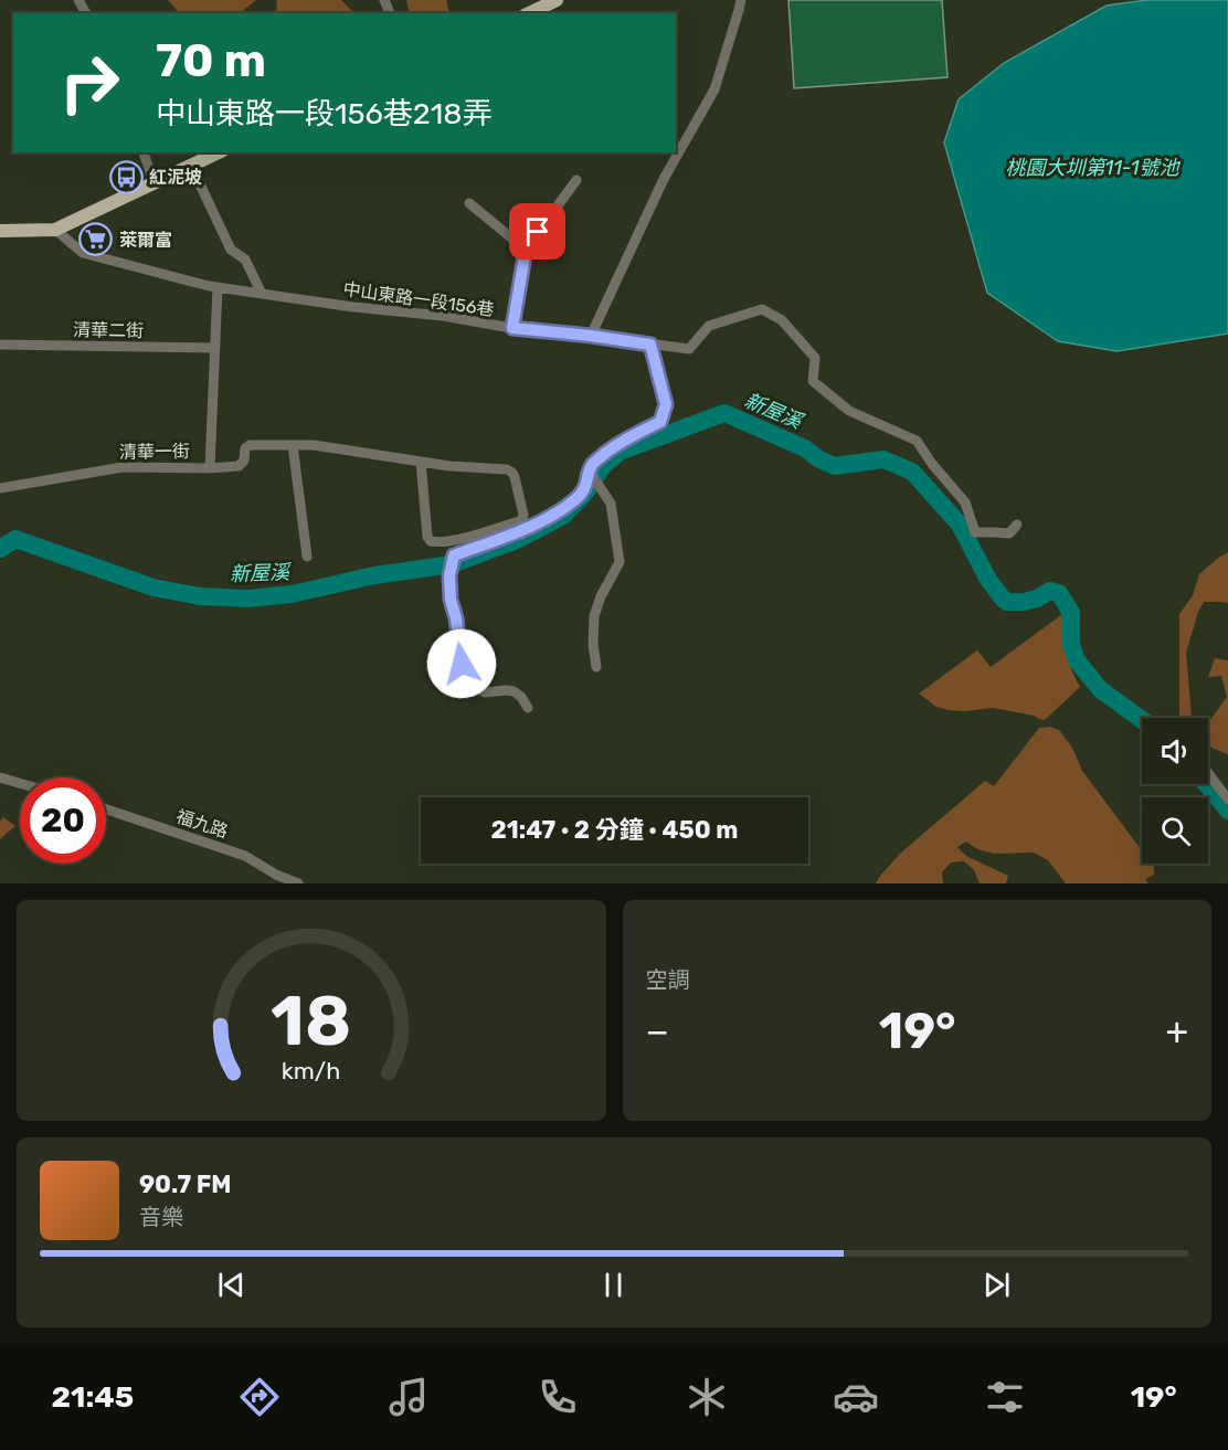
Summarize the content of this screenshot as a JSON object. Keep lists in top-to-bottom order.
{
  "streets": {
    "street": [
      "中山東路一段156巷",
      "清華二街",
      "清華一街",
      "福九路"
    ]
  },
  "crossings": [
    ["中山東路一段156巷", "清華一街"],
    ["清華二街", "清華一街"]
  ],
  "water": ["桃園大圳第11-1號池", "新屋溪"],
  "places": {
    "bus stop": ["紅泥坡"],
    "supermarket": ["萊爾富"]
  },
  "page": {
    "turn": ["70 m", "中山東路一段156巷218弄"],
    "limit": "20",
    "trip": "21:47 · 2 分鐘 · 450 m",
    "tile": "空調",
    "heat": ["−", "19°", "+"],
    "song": ["90.7 FM", "音樂"],
    "tabs": ["21:45", "19°"],
    "gauge": ["18", "km/h"]
  }
}
